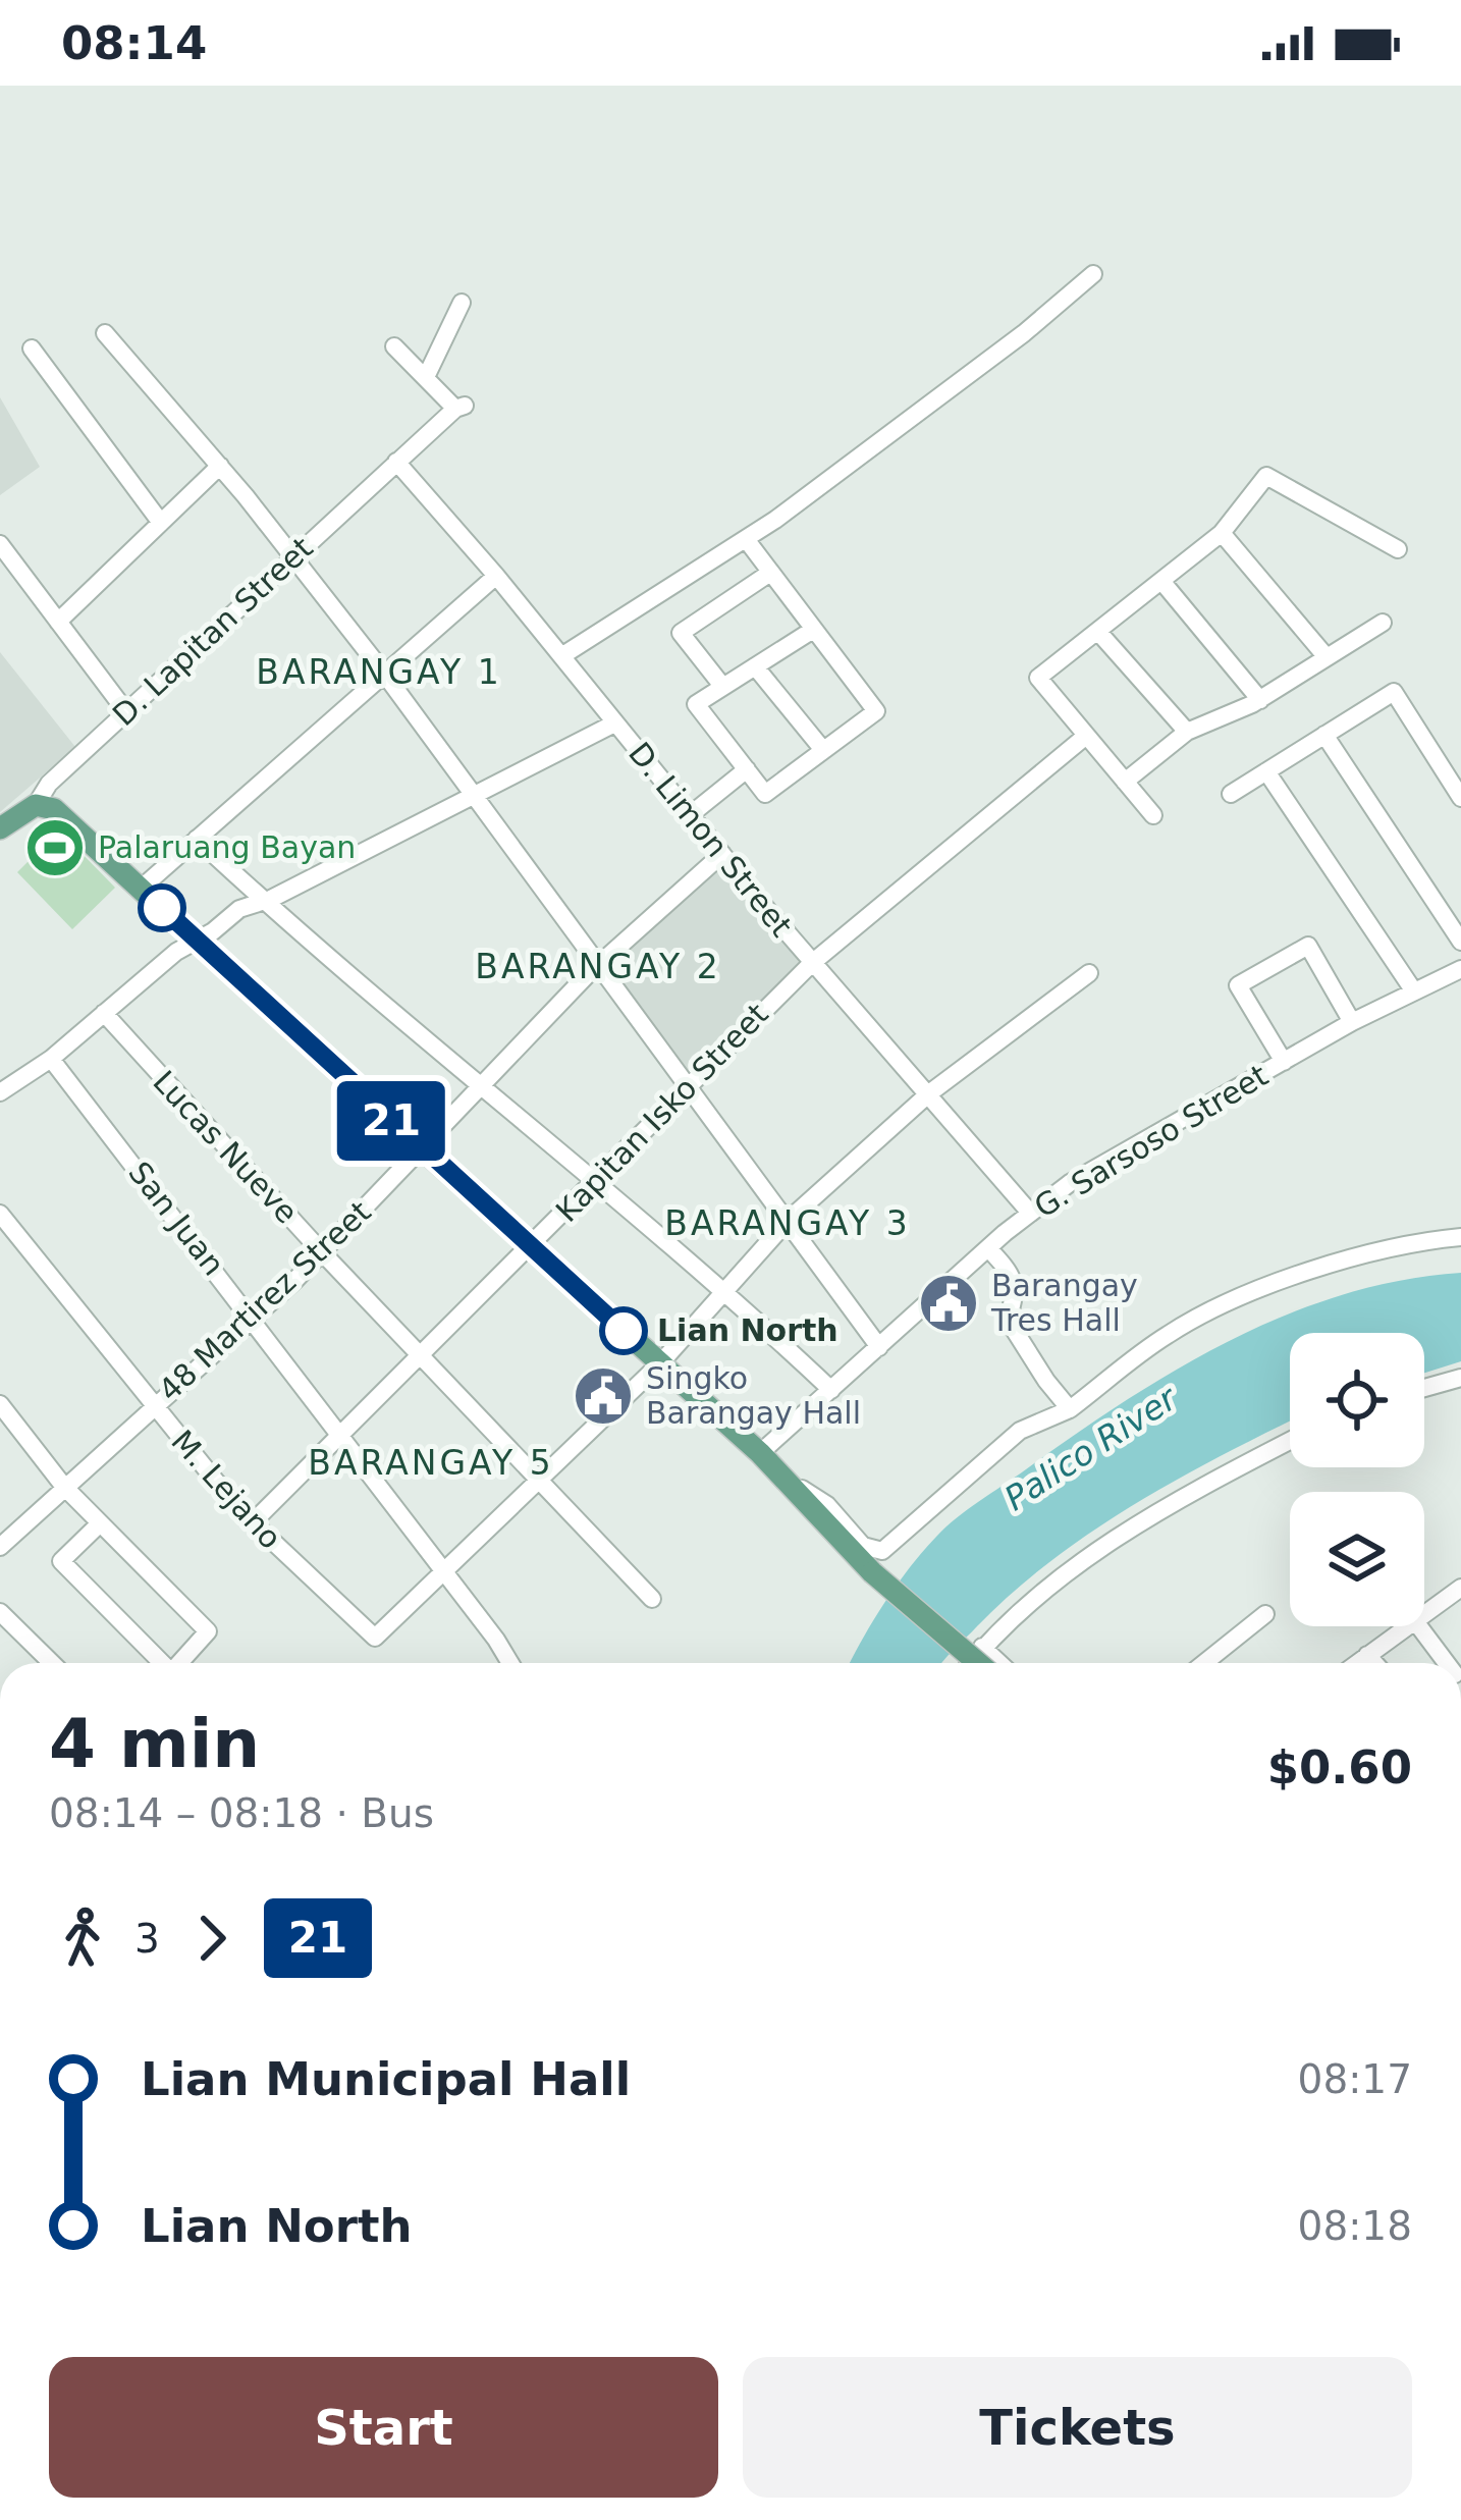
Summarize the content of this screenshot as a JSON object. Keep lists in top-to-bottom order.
{
  "streets": {
    "street": [
      "D. Lapitan Street",
      "D. Limon Street",
      "Kapitan Isko Street",
      "G. Sarsoso Street",
      "Lucas Nueve",
      "San Juan",
      "48 Martirez Street",
      "M. Lejano"
    ]
  },
  "crossings": [
    ["D. Lapitan Street", "D. Limon Street"],
    ["D. Limon Street", "Kapitan Isko Street"],
    ["D. Limon Street", "G. Sarsoso Street"],
    ["D. Limon Street", "48 Martirez Street"],
    ["Kapitan Isko Street", "Lucas Nueve"],
    ["Kapitan Isko Street", "San Juan"],
    ["Kapitan Isko Street", "M. Lejano"],
    ["Lucas Nueve", "48 Martirez Street"],
    ["San Juan", "48 Martirez Street"],
    ["San Juan", "M. Lejano"],
    ["48 Martirez Street", "M. Lejano"]
  ],
  "districts": [
    "BARANGAY 1",
    "BARANGAY 2",
    "BARANGAY 3",
    "BARANGAY 5"
  ],
  "water": ["Palico River"],
  "places": {
    "sports": ["Palaruang Bayan"],
    "public building": ["Barangay Tres Hall", "Singko Barangay Hall"],
    "other": ["Lian North"]
  },
  "lines": ["bus line 21"],
  "page": {
    "status": "08:14",
    "on_map": "21",
    "heading": ["4 min", "08:14 – 08:18 · Bus", "$0.60"],
    "legs": ["3", "21"],
    "list": [
      {
        "name": "Lian Municipal Hall",
        "value": "08:17"
      },
      {
        "name": "Lian North",
        "value": "08:18"
      }
    ],
    "buttons": ["Start", "Tickets"]
  }
}
